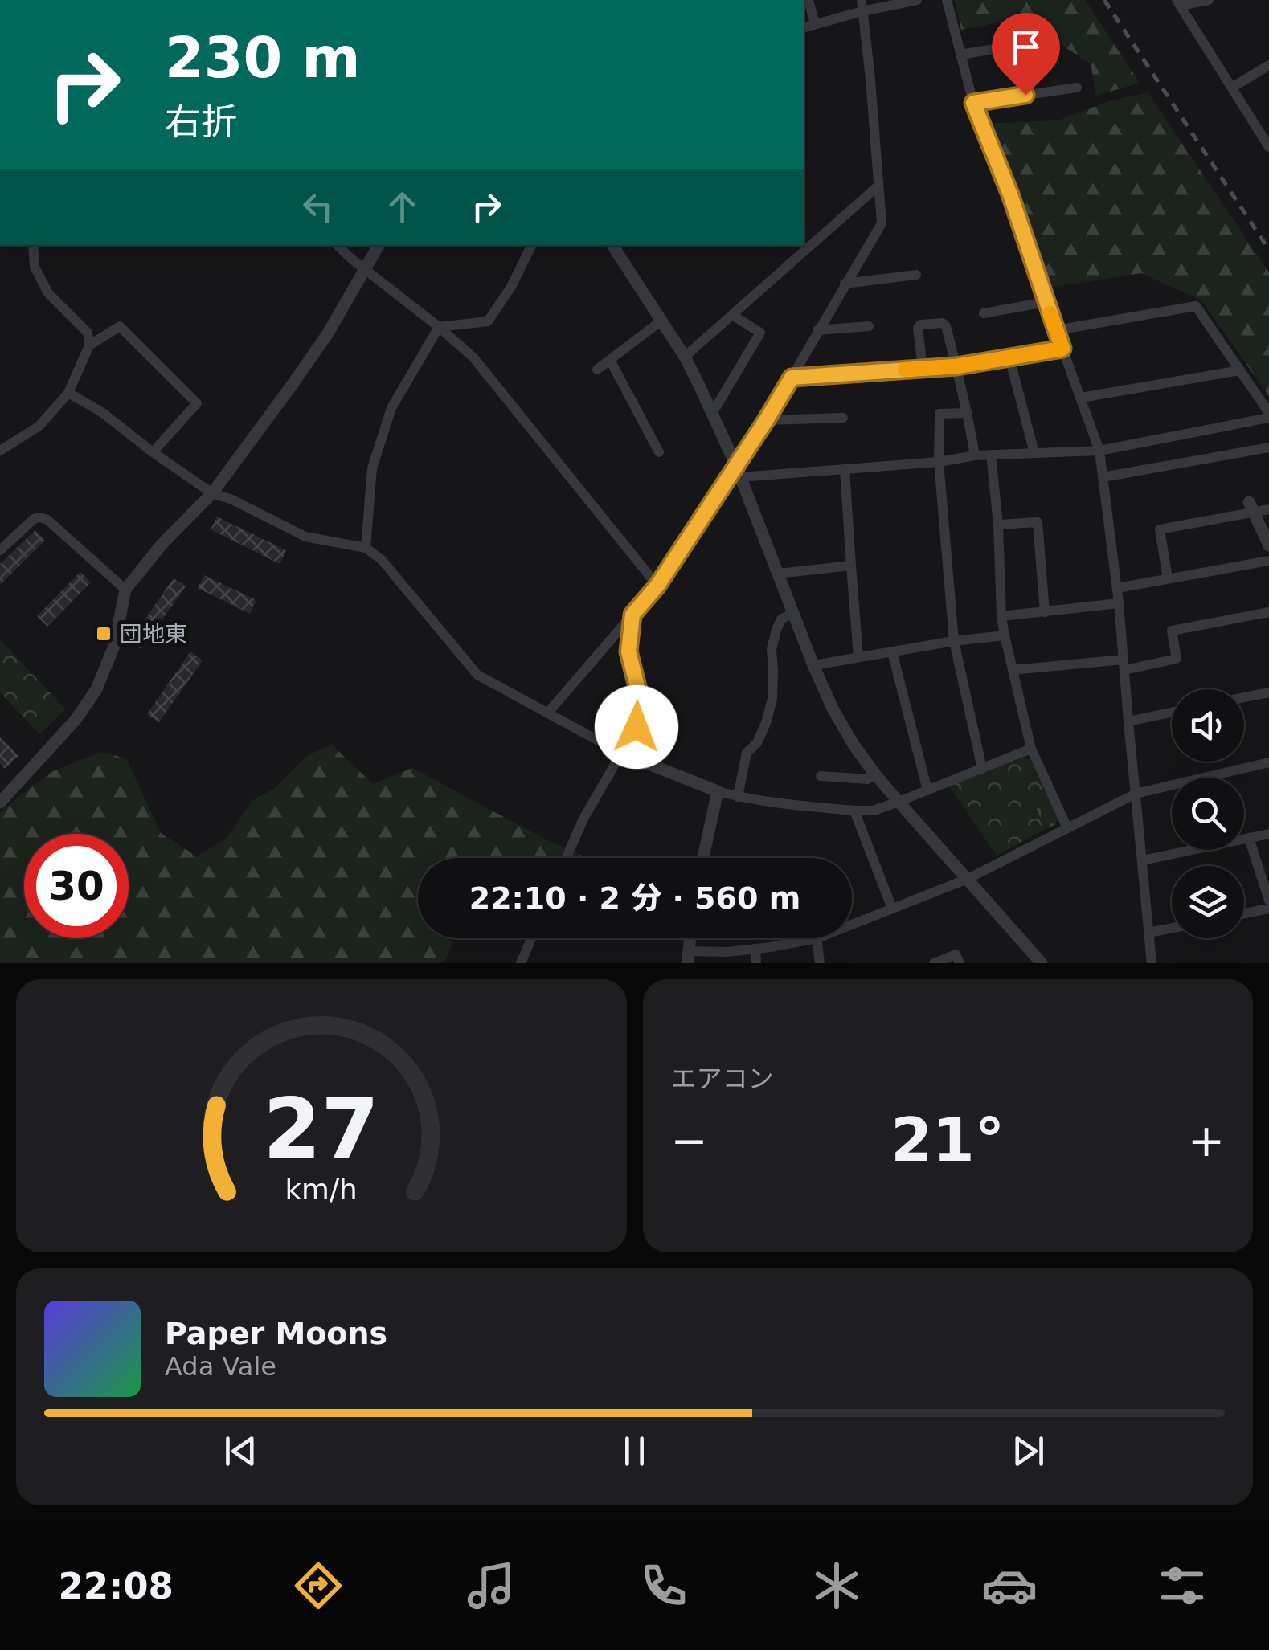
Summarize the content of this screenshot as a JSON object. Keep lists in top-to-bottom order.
{
  "places": {
    "transit": ["団地東"]
  },
  "page": {
    "turn": ["230 m", "右折"],
    "limit": "30",
    "trip": "22:10 · 2 分 · 560 m",
    "tile": "エアコン",
    "heat": ["−", "21°", "+"],
    "song": ["Paper Moons", "Ada Vale"],
    "tabs": "22:08",
    "gauge": ["27", "km/h"]
  }
}
